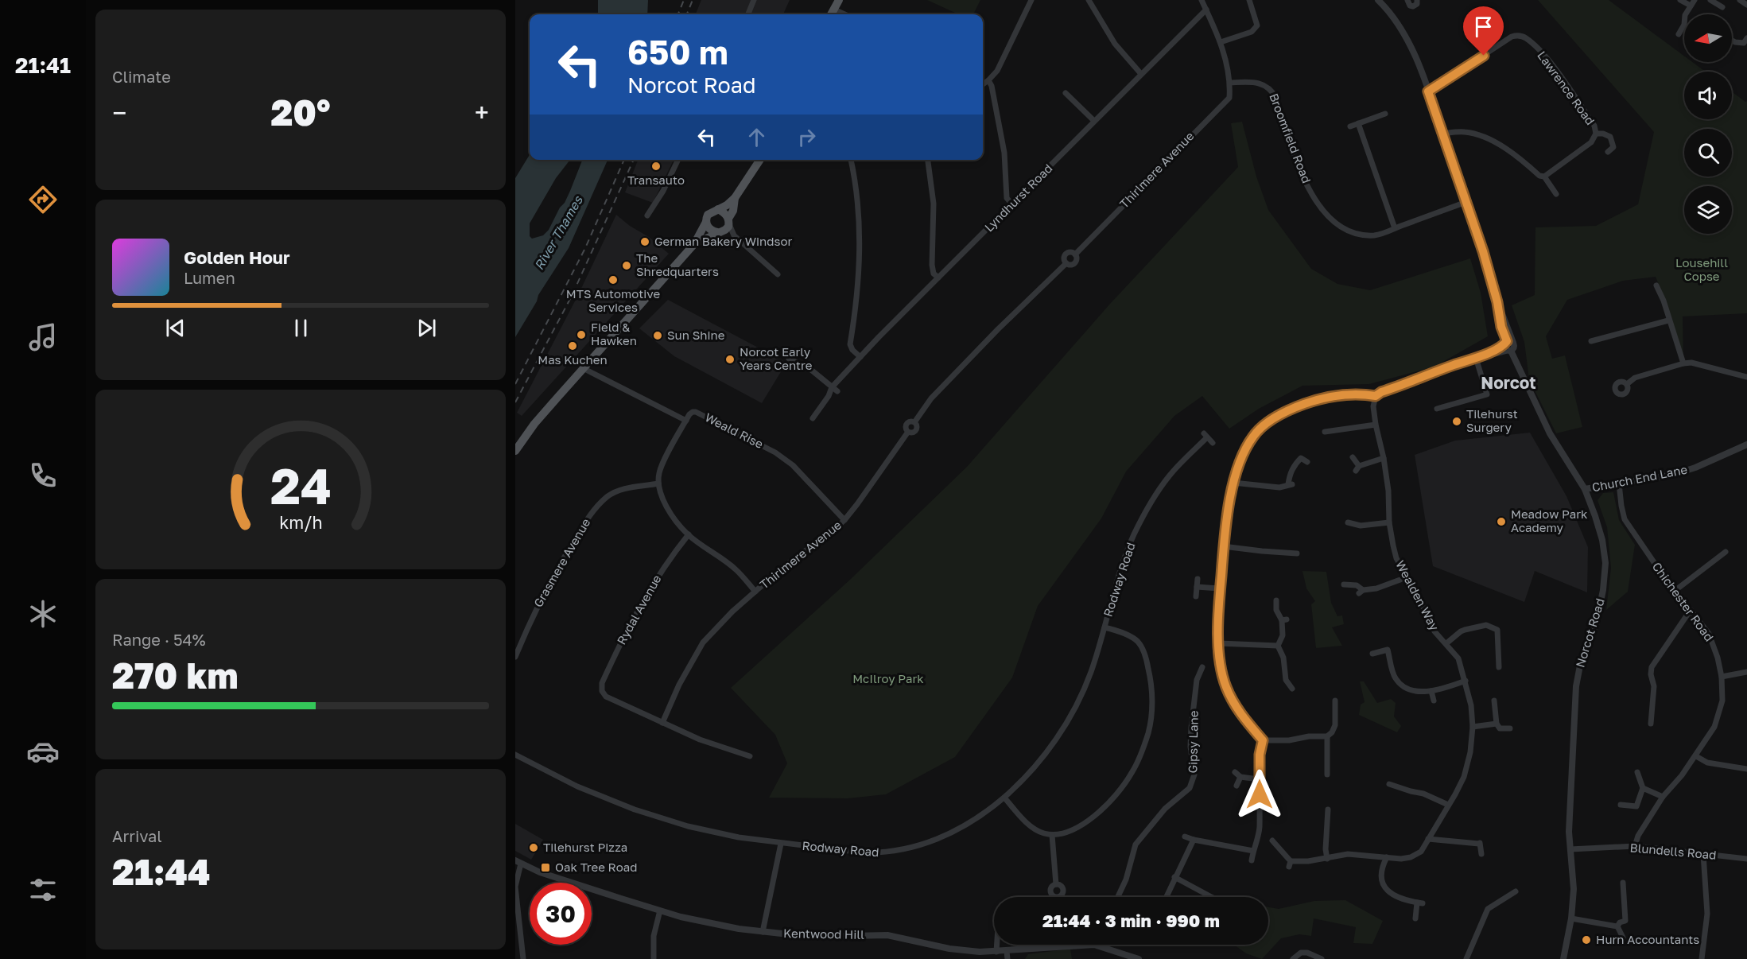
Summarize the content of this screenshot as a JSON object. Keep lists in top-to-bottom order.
{
  "streets": {
    "street": [
      "Lawrence Road",
      "Broomfield Road",
      "Thirlmere Avenue",
      "Lyndhurst Road",
      "Weald Rise",
      "Church End Lane",
      "Grasmere Avenue",
      "Rodway Road",
      "Wealden Way",
      "Chichester Road",
      "Rydal Avenue",
      "Norcot Road",
      "Gipsy Lane",
      "Blundells Road",
      "Kentwood Hill"
    ]
  },
  "crossings": [
    ["Lawrence Road", "Norcot Road"],
    ["Broomfield Road", "Thirlmere Avenue"],
    ["Broomfield Road", "Norcot Road"],
    ["Thirlmere Avenue", "Weald Rise"],
    ["Thirlmere Avenue", "Rydal Avenue"],
    ["Church End Lane", "Chichester Road"],
    ["Church End Lane", "Norcot Road"],
    ["Chichester Road", "Blundells Road"],
    ["Norcot Road", "Blundells Road"]
  ],
  "districts": ["Norcot"],
  "water": ["River Thames"],
  "parks": ["Lousehill Copse", "McIlroy Park"],
  "places": {
    "other": [
      "Transauto",
      "German Bakery Windsor",
      "The Shredquarters",
      "MTS Automotive Services",
      "Field & Hawken",
      "Sun Shine",
      "Mas Kuchen",
      "Norcot Early Years Centre",
      "Tilehurst Surgery",
      "Meadow Park Academy",
      "Tilehurst Pizza",
      "Hurn Accountants"
    ],
    "transit": ["Oak Tree Road"]
  },
  "north": "left",
  "page": {
    "tabs": "21:41",
    "tile": [
      "Climate",
      ["Range · 54%", "270 km"],
      ["Arrival", "21:44"]
    ],
    "turn": ["650 m", "Norcot Road"],
    "heat": ["−", "20°", "+"],
    "song": ["Golden Hour", "Lumen"],
    "limit": "30",
    "trip": "21:44 · 3 min · 990 m",
    "gauge": ["24", "km/h"]
  }
}
